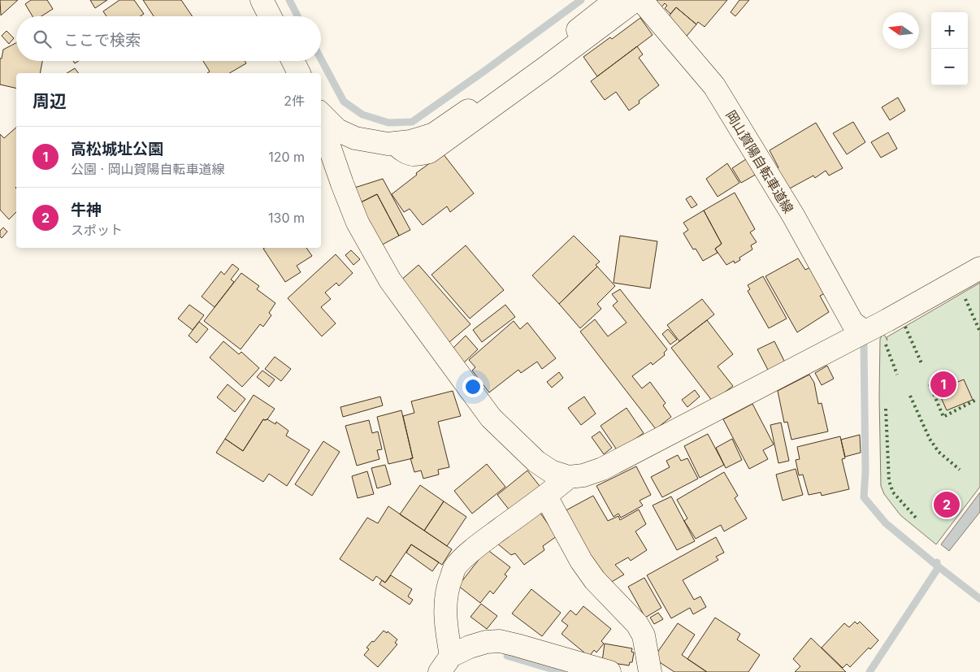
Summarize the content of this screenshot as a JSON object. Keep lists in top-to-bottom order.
{
  "streets": {
    "street": ["岡山賀陽自転車道線"]
  },
  "north": "left",
  "page": {
    "map_buttons": ["+", "−"],
    "search": "ここで検索",
    "heading": ["周辺", "2件"],
    "list": [
      {
        "mark": "1",
        "name": "高松城址公園",
        "note": "公園 · 岡山賀陽自転車道線",
        "value": "120 m"
      },
      {
        "mark": "2",
        "name": "牛神",
        "note": "スポット",
        "value": "130 m"
      }
    ],
    "pins": ["1", "2"]
  }
}
